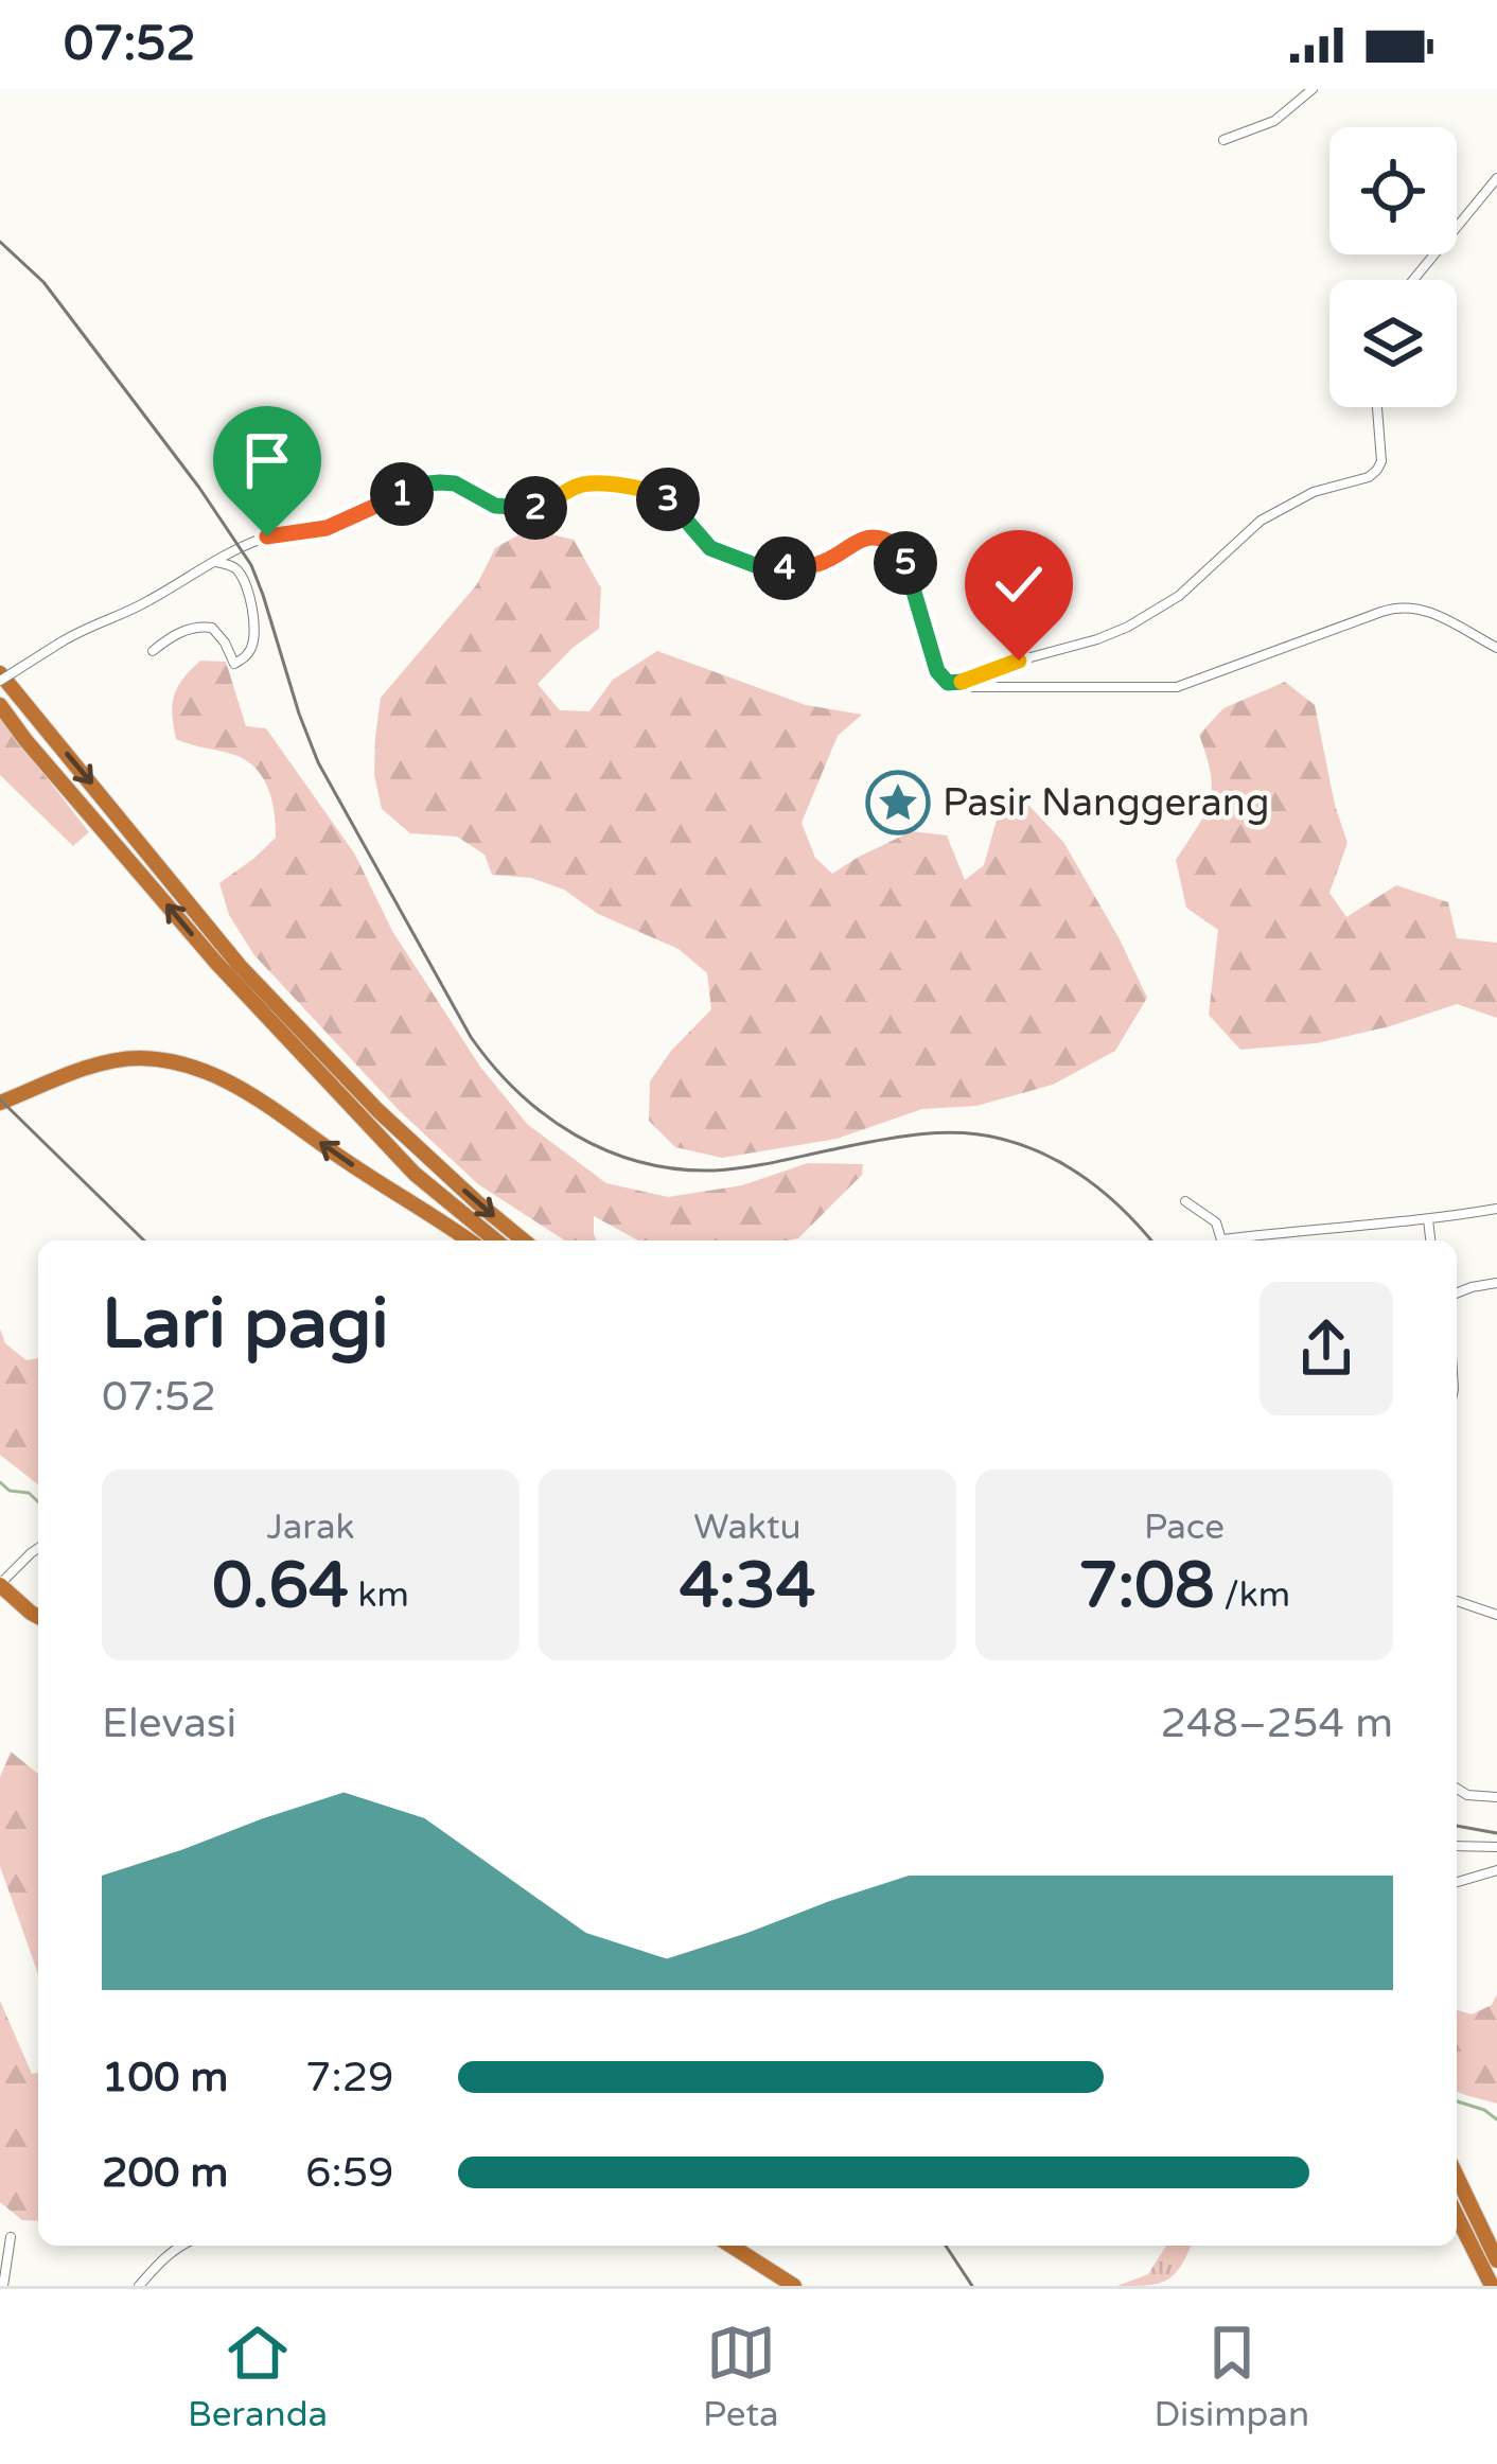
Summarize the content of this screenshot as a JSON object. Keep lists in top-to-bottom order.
{
  "places": {
    "place": ["Pasir Nanggerang"]
  },
  "page": {
    "status": "07:52",
    "pins": [
      "1",
      "3",
      "2",
      "5",
      "4"
    ],
    "heading": ["Lari pagi", "07:52"],
    "stats": [
      ["Jarak", "0.64 km"],
      ["Waktu", "4:34"],
      ["Pace", "7:08 /km"]
    ],
    "chart": ["Elevasi", "248–254 m"],
    "list": [
      {
        "name": "100 m",
        "note": "7:29"
      },
      {
        "name": "200 m",
        "note": "6:59"
      }
    ],
    "tabs": ["Beranda", "Peta", "Disimpan"]
  }
}
